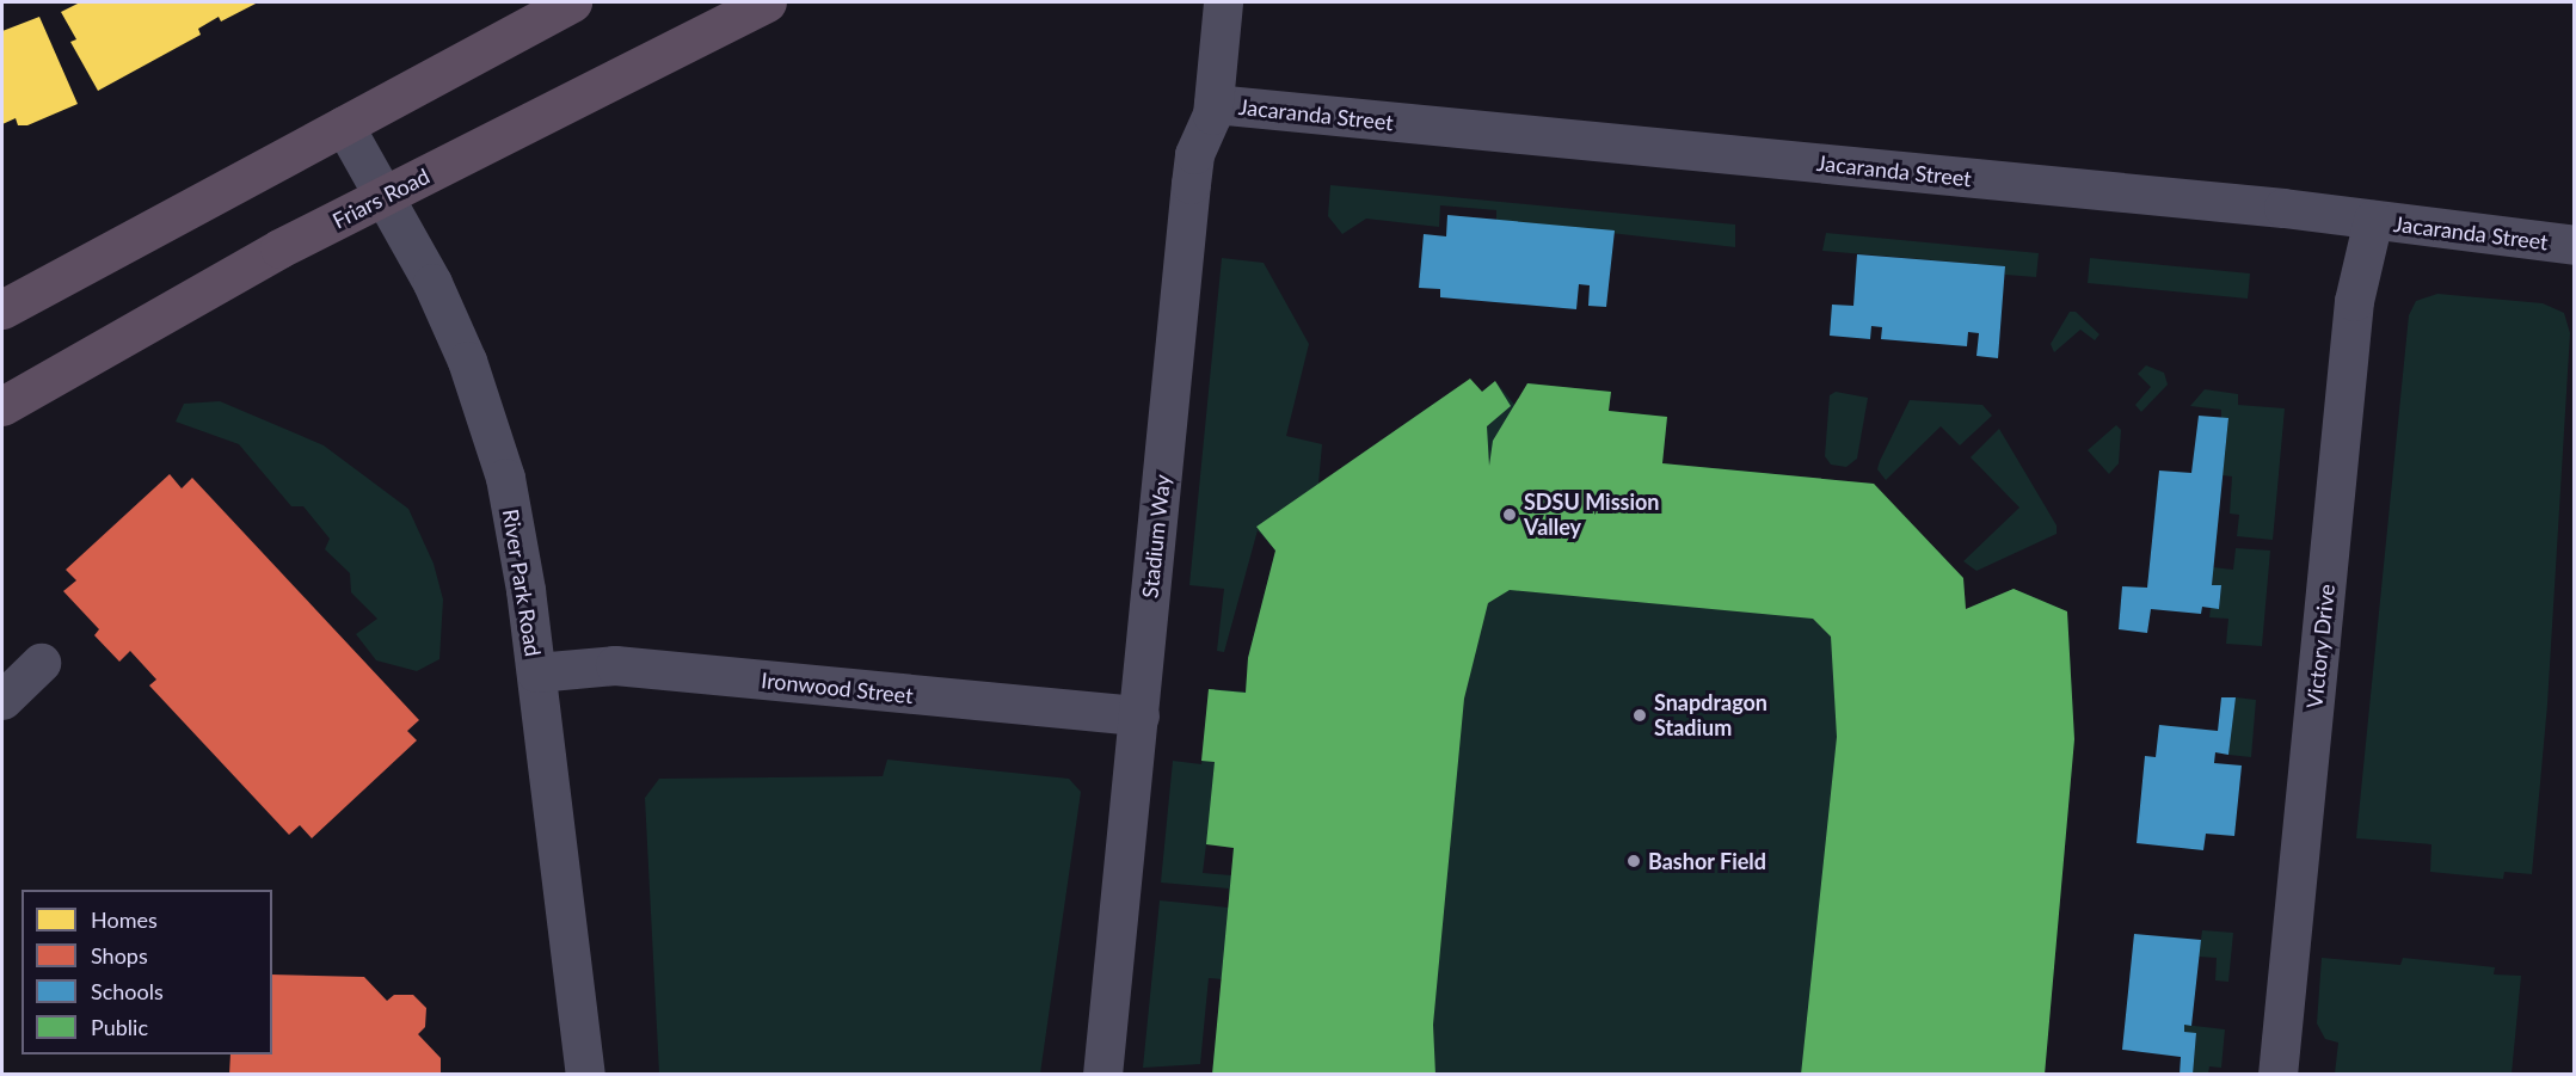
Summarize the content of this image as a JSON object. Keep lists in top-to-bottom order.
{
  "streets": {
    "highway": ["Friars Road"],
    "street": [
      "Jacaranda Street",
      "Stadium Way",
      "River Park Road",
      "Victory Drive",
      "Ironwood Street"
    ]
  },
  "crossings": [
    ["Jacaranda Street", "Stadium Way"],
    ["Jacaranda Street", "Victory Drive"],
    ["Friars Road", "River Park Road"],
    ["Stadium Way", "Ironwood Street"],
    ["River Park Road", "Ironwood Street"]
  ],
  "places": ["SDSU Mission Valley", "Snapdragon Stadium", "Bashor Field"],
  "legend": [
    "Homes",
    "Shops",
    "Schools",
    "Public"
  ]
}
